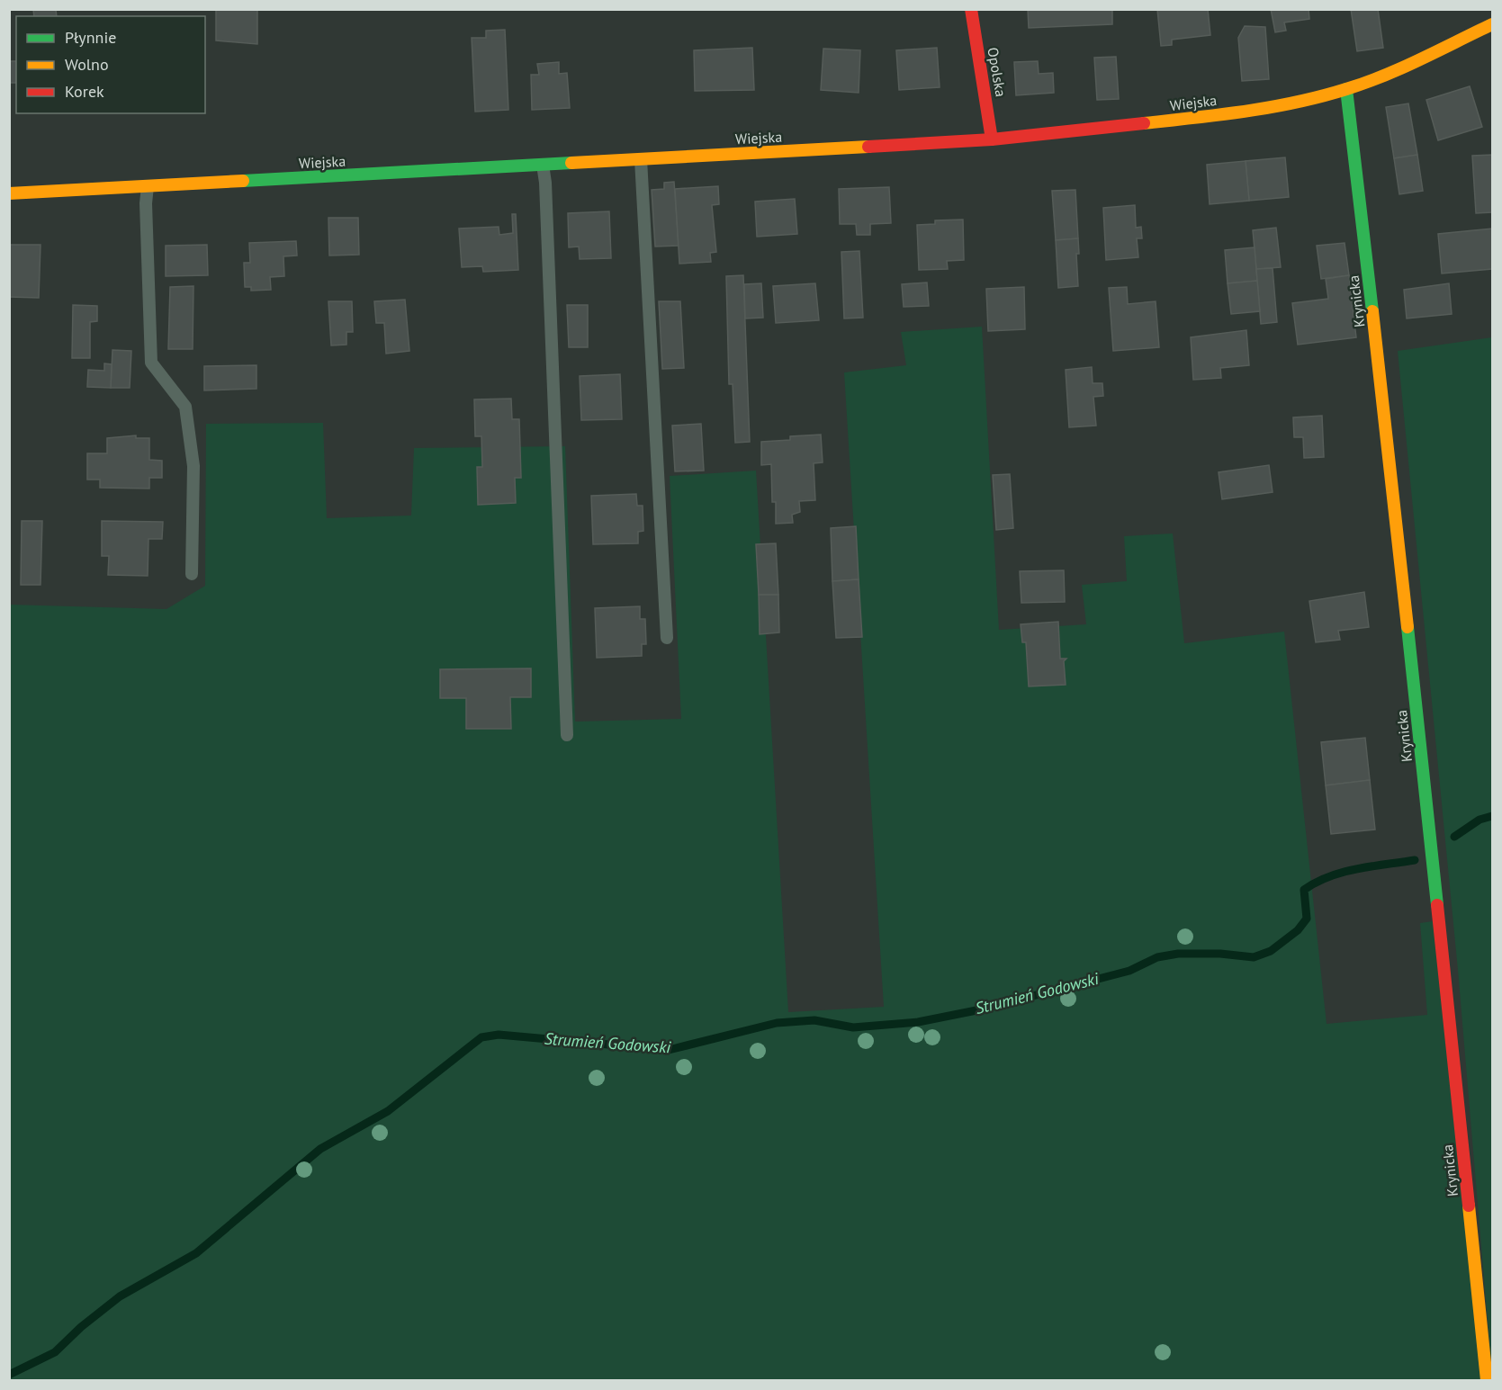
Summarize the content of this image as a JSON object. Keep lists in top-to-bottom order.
{
  "streets": {
    "street": ["Opolska", "Wiejska", "Krynicka"]
  },
  "crossings": [
    ["Opolska", "Wiejska"],
    ["Wiejska", "Krynicka"]
  ],
  "water": ["Strumień Godowski"],
  "legend": ["Płynnie", "Wolno", "Korek"]
}
